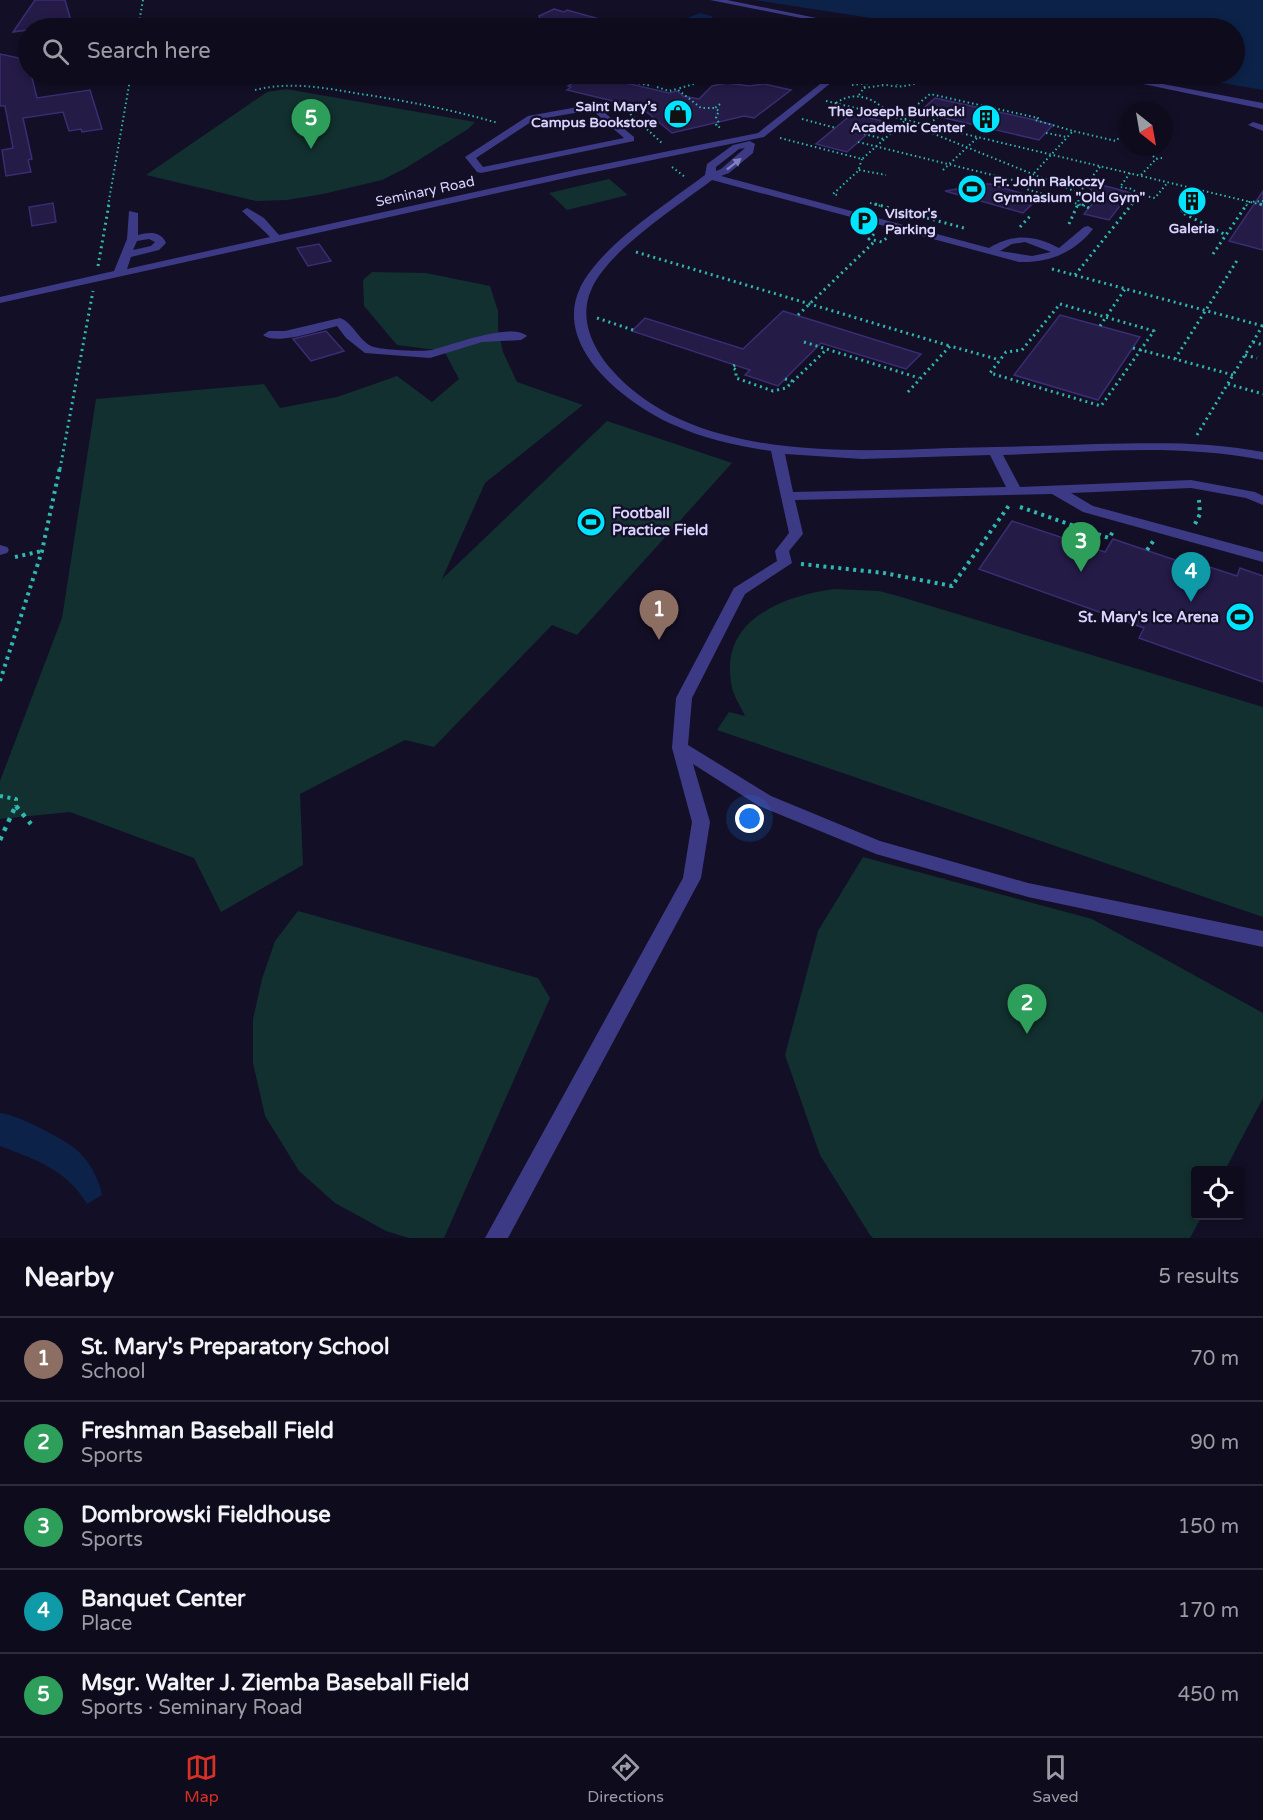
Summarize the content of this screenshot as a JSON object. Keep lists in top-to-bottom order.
{
  "streets": {
    "street": ["Seminary Road"]
  },
  "places": {
    "shop": ["Saint Mary’s Campus Bookstore"],
    "building": ["The Joseph Burkacki Academic Center", "Galeria"],
    "sports": ["Fr. John Rakoczy Gymnasium \"Old Gym\"", "Football Practice Field", "St. Mary's Ice Arena"],
    "parking": ["Visitor's Parking"]
  },
  "north": "bottom right",
  "page": {
    "search": "Search here",
    "pins": [
      "5",
      "3",
      "4",
      "1",
      "2"
    ],
    "heading": ["Nearby", "5 results"],
    "list": [
      {
        "mark": "1",
        "name": "St. Mary's Preparatory School",
        "note": "School",
        "value": "70 m"
      },
      {
        "mark": "2",
        "name": "Freshman Baseball Field",
        "note": "Sports",
        "value": "90 m"
      },
      {
        "mark": "3",
        "name": "Dombrowski Fieldhouse",
        "note": "Sports",
        "value": "150 m"
      },
      {
        "mark": "4",
        "name": "Banquet Center",
        "note": "Place",
        "value": "170 m"
      },
      {
        "mark": "5",
        "name": "Msgr. Walter J. Ziemba Baseball Field",
        "note": "Sports · Seminary Road",
        "value": "450 m"
      }
    ],
    "nav": ["Map", "Directions", "Saved"]
  }
}
